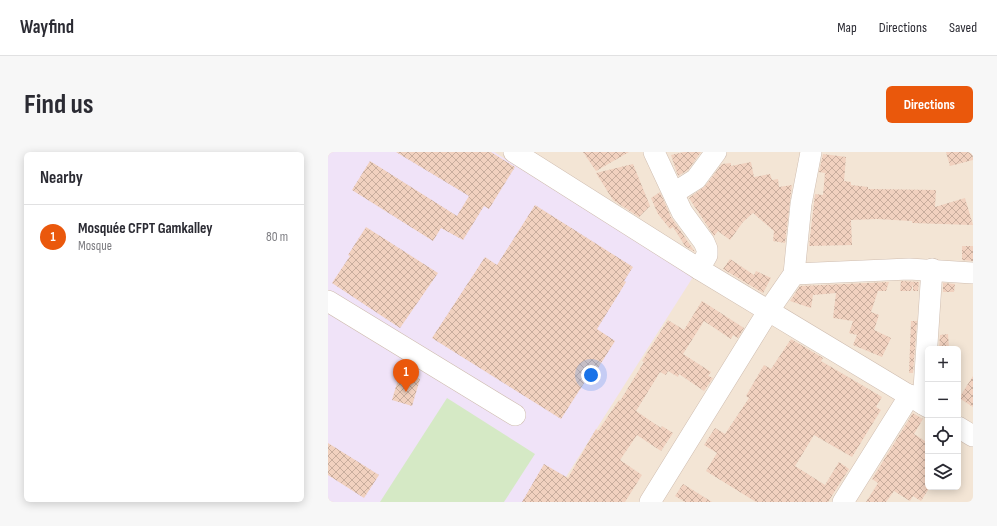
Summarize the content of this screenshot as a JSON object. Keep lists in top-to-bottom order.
{
  "page": {
    "header": "Wayfind",
    "nav": ["Map", "Directions", "Saved"],
    "buttons": "Directions",
    "title": "Find us",
    "heading": "Nearby",
    "list": [
      {
        "mark": "1",
        "name": "Mosquée CFPT Gamkalley",
        "note": "Mosque",
        "value": "80 m"
      }
    ],
    "map_buttons": ["+", "−"],
    "pins": "1"
  }
}
